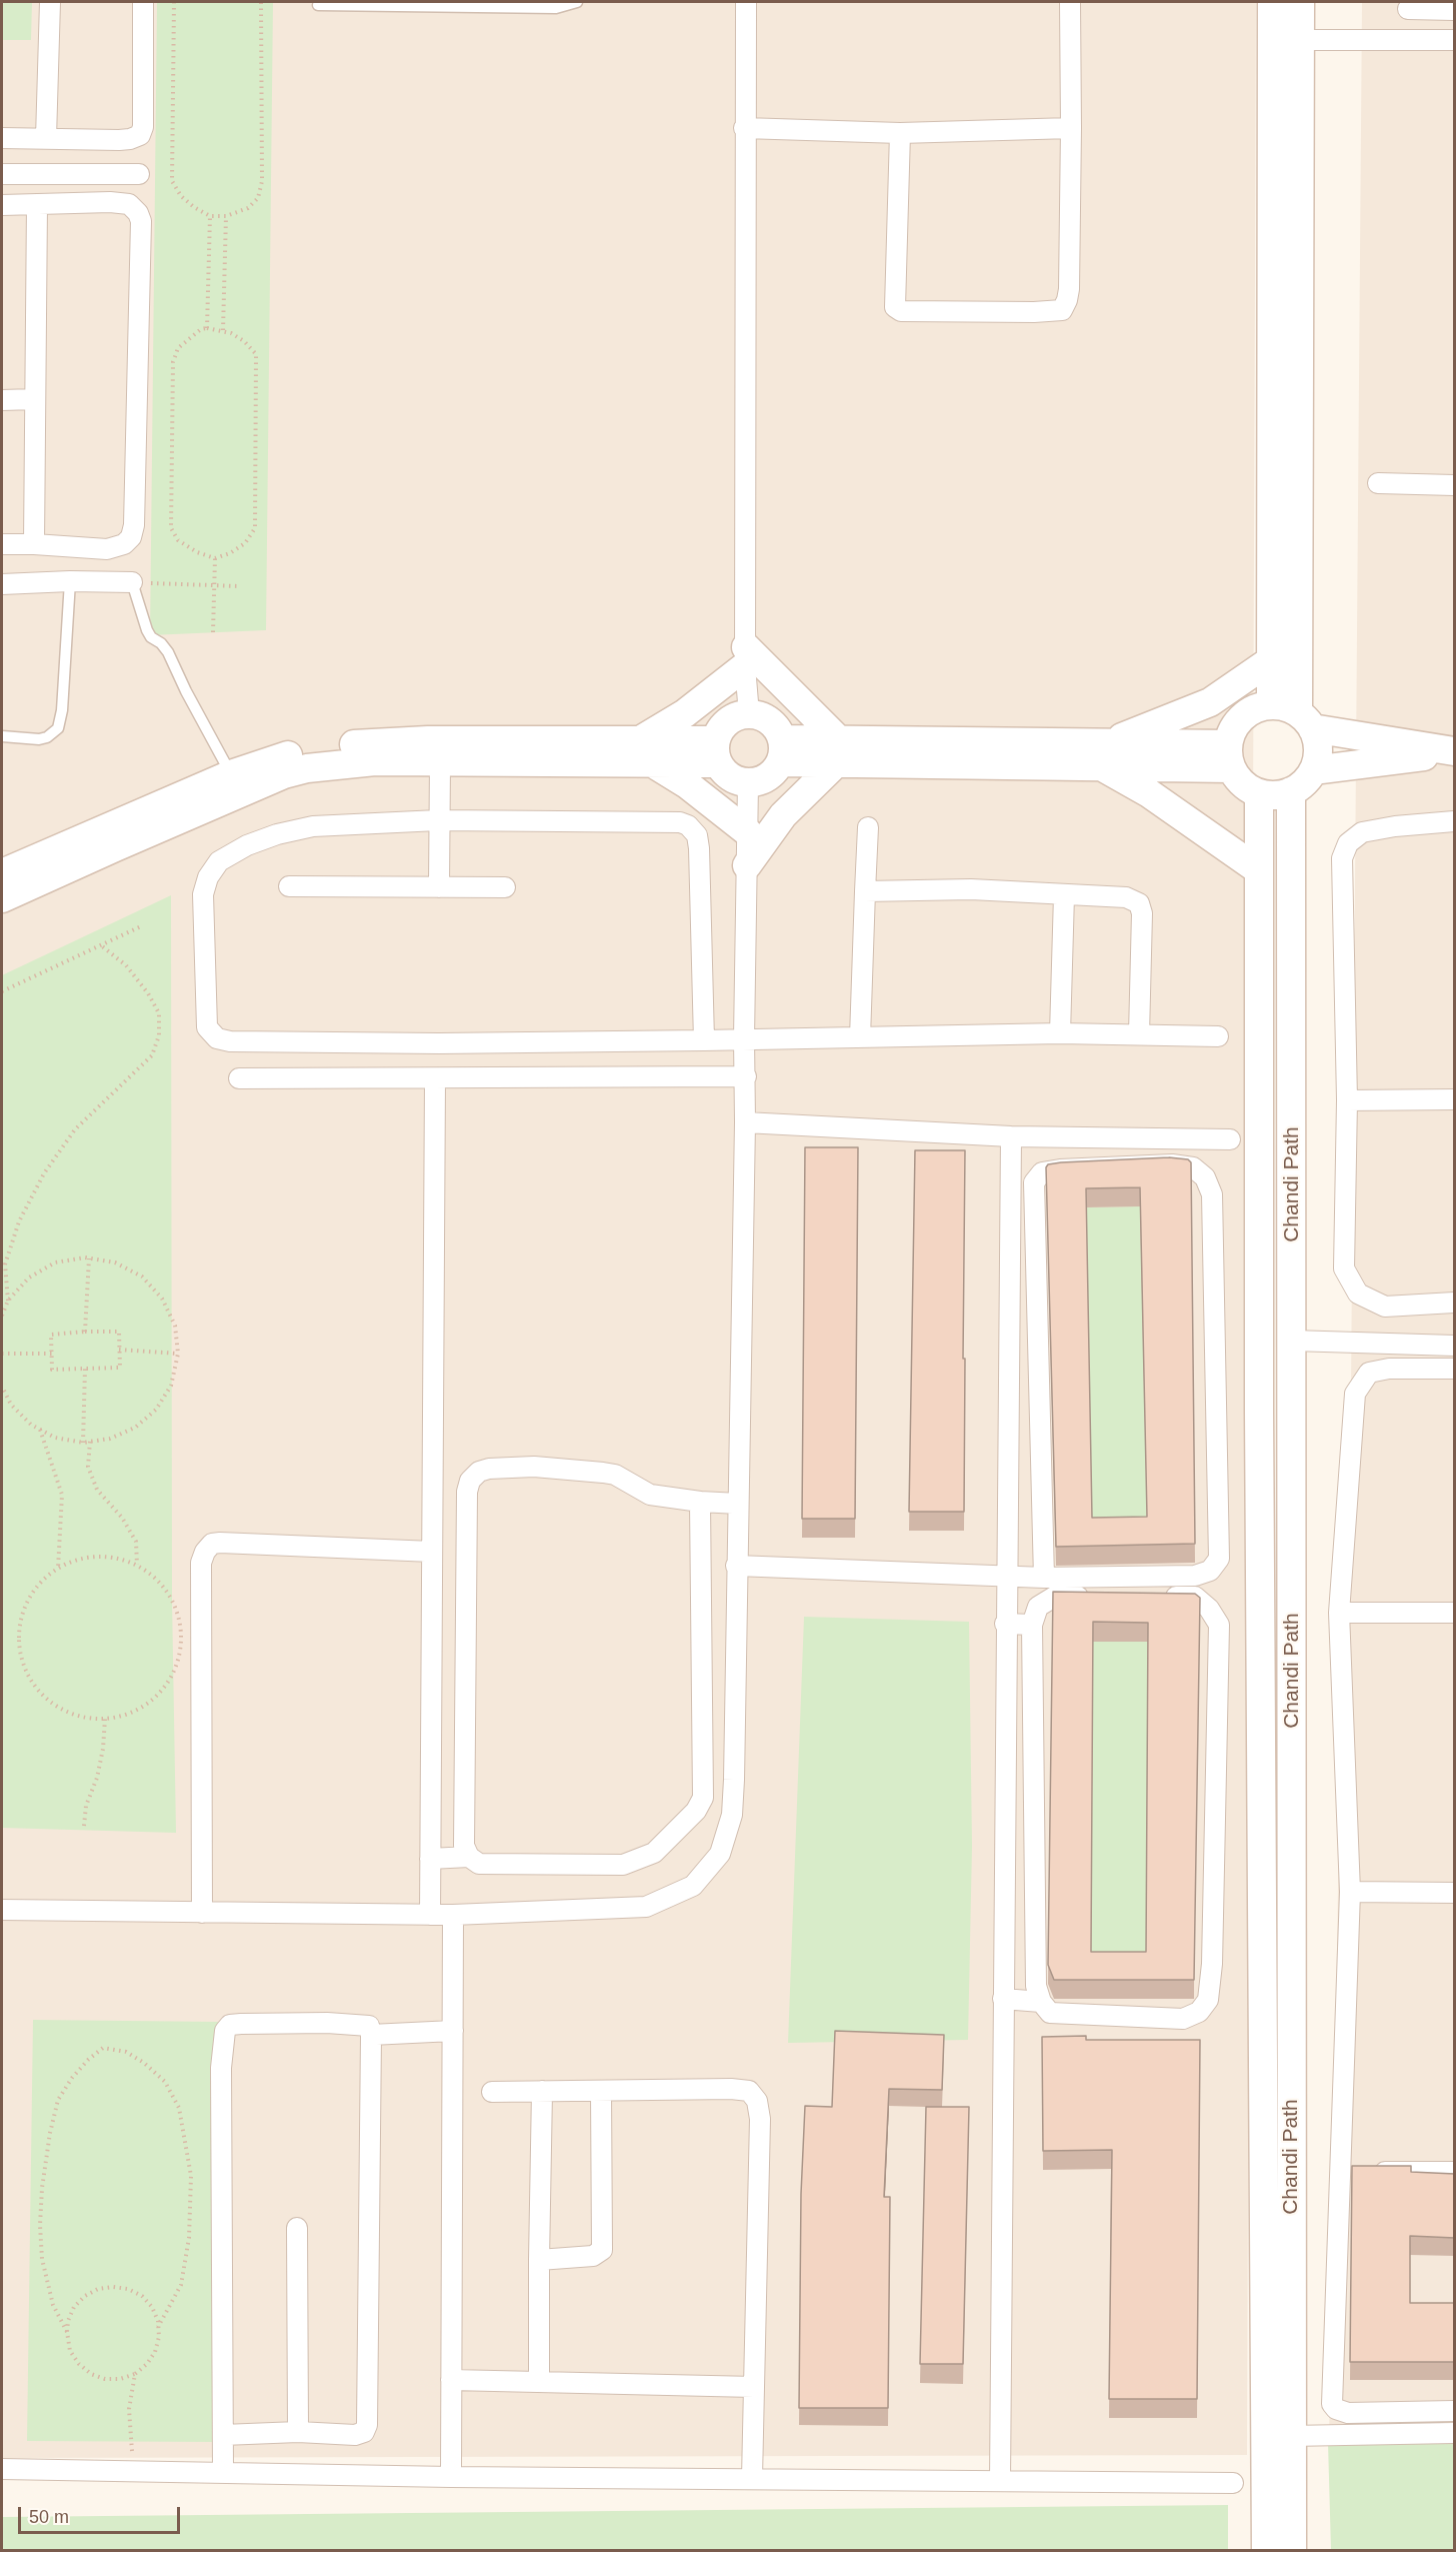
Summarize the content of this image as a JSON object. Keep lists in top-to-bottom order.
{
  "streets": {
    "main road": ["Chandi Path"]
  },
  "scale_bar": "50 m"
}
